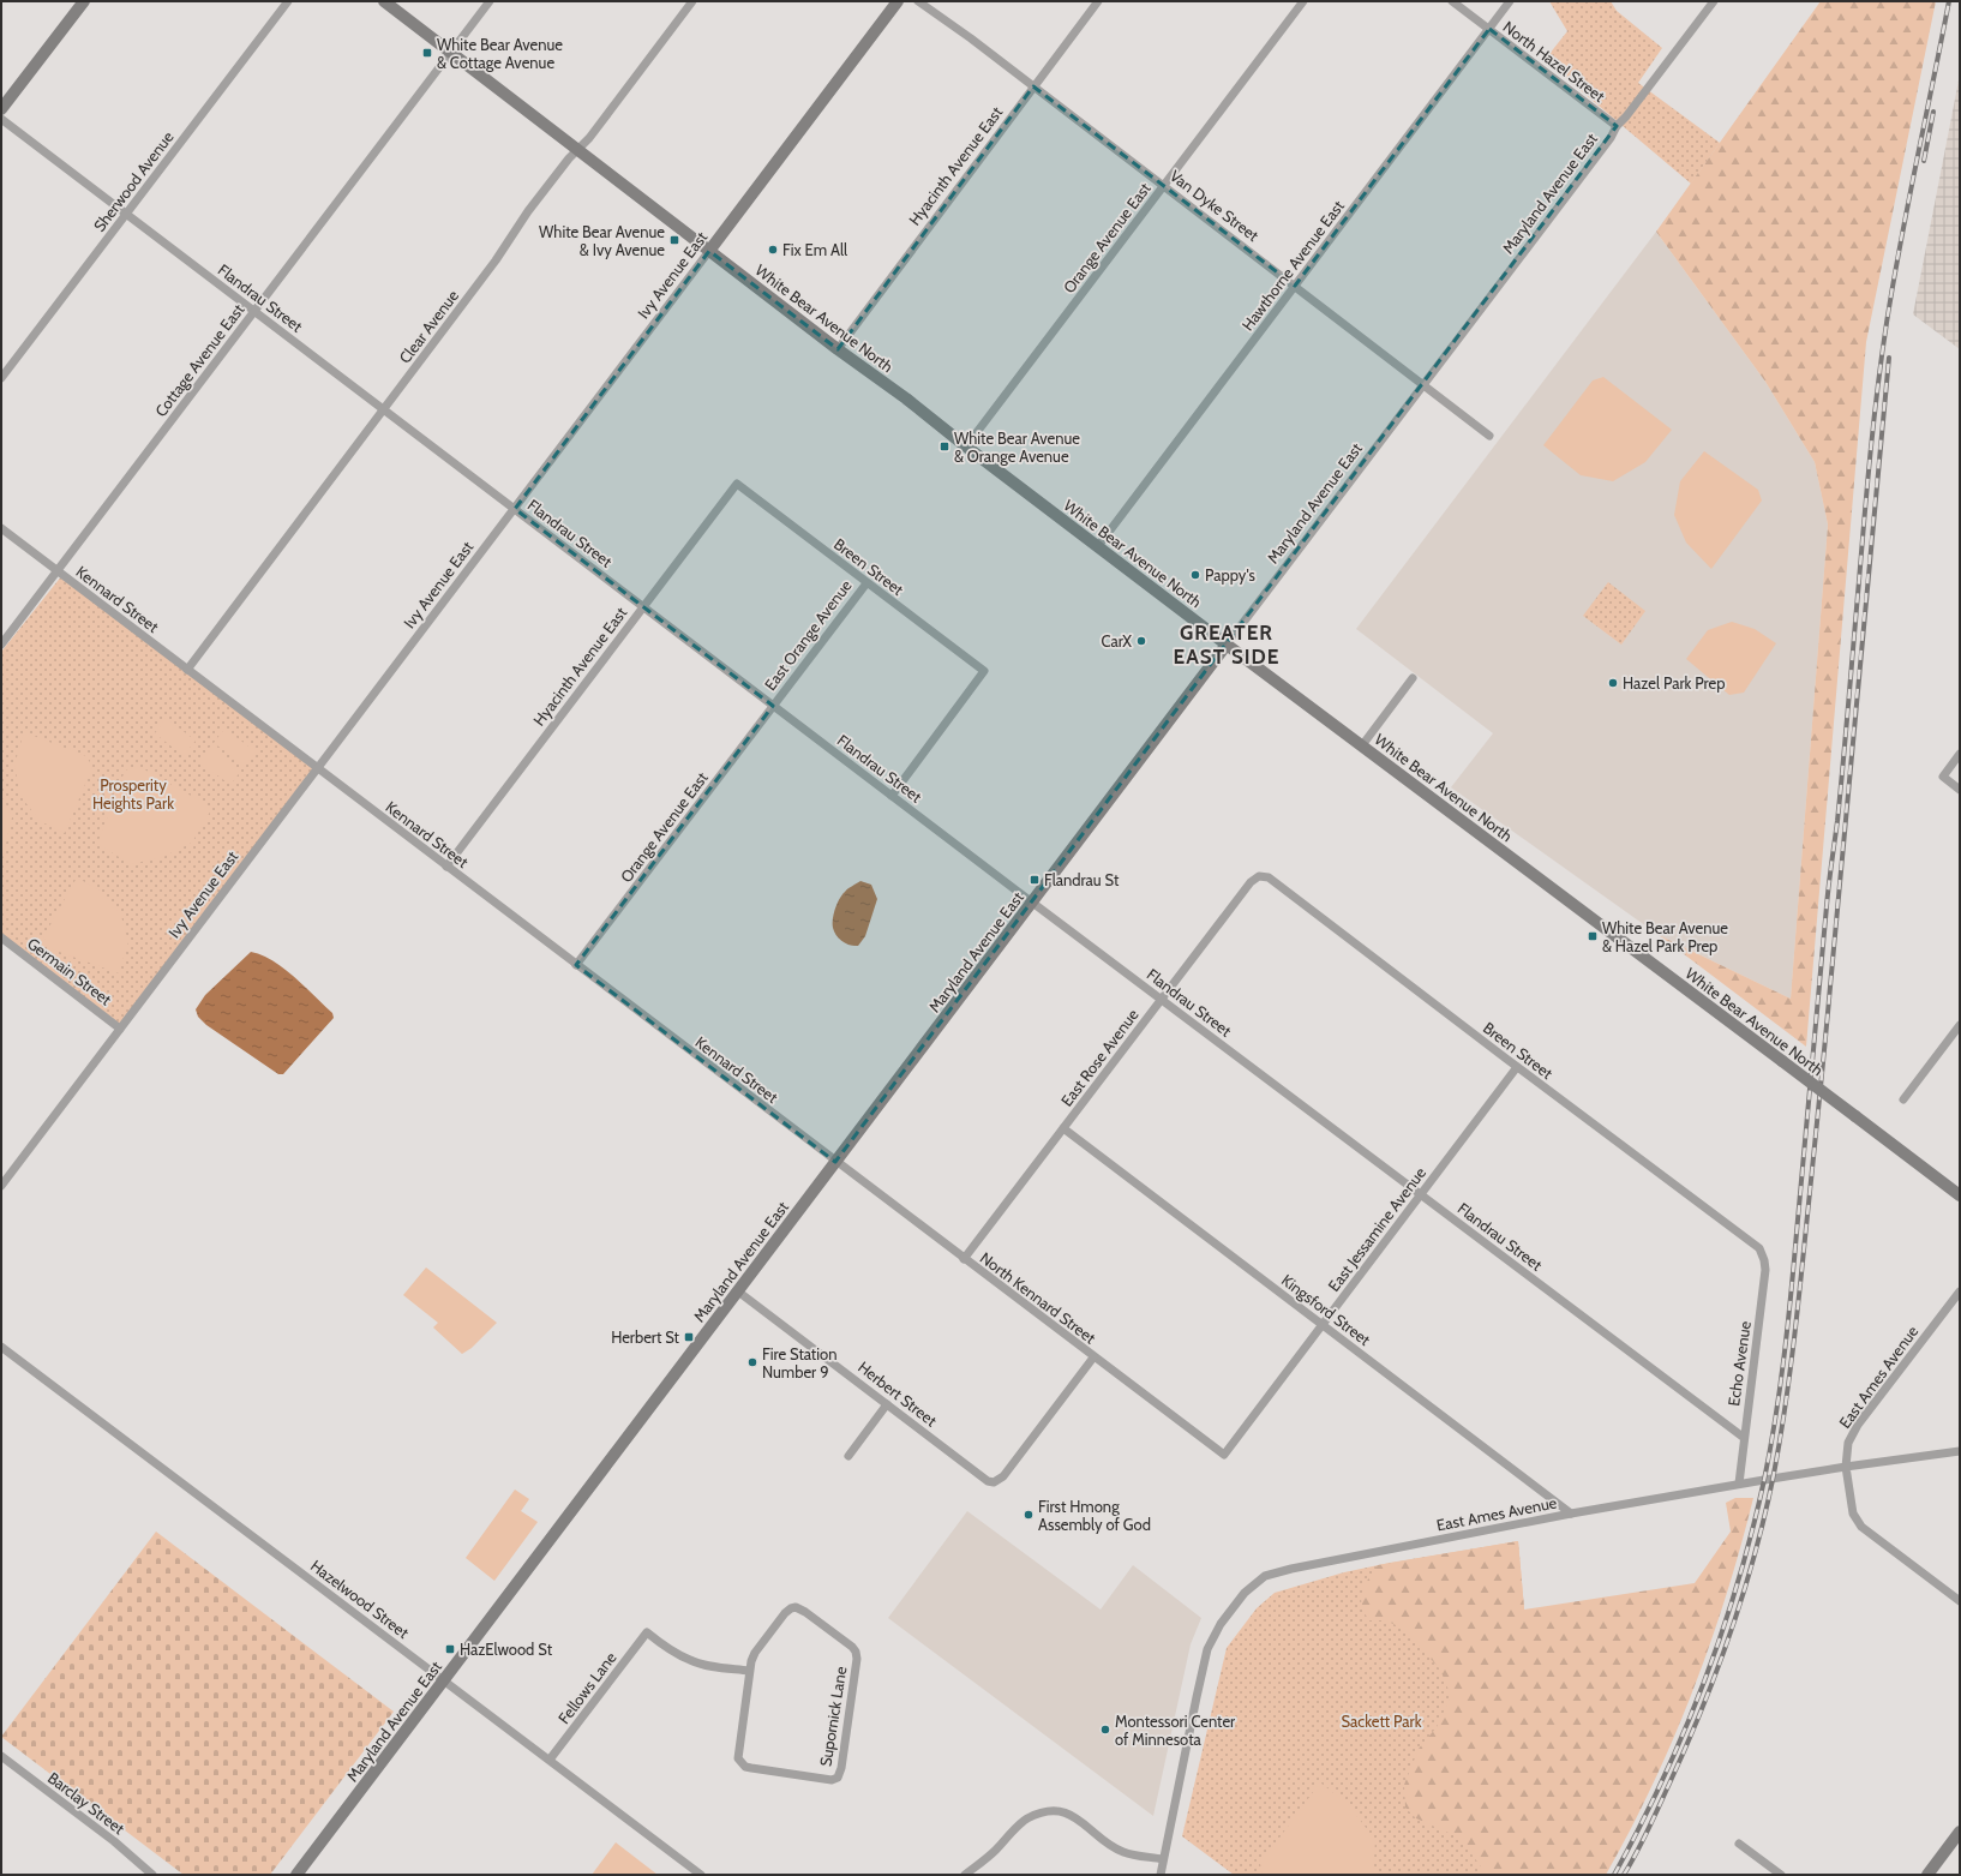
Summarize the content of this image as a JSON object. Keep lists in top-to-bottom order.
{
  "streets": {
    "main road": ["Maryland Avenue East", "Ivy Avenue East", "White Bear Avenue North"],
    "street": [
      "North Hazel Street",
      "Hyacinth Avenue East",
      "Sherwood Avenue",
      "Van Dyke Street",
      "Orange Avenue East",
      "Hawthorne Avenue East",
      "Flandrau Street",
      "Clear Avenue",
      "Cottage Avenue East",
      "Breen Street",
      "Kennard Street",
      "East Orange Avenue",
      "Germain Street",
      "East Rose Avenue",
      "East Jessamine Avenue",
      "North Kennard Street",
      "Kingsford Street",
      "Echo Avenue",
      "East Ames Avenue",
      "Herbert Street",
      "Hazelwood Street",
      "Fellows Lane",
      "Supornick Lane",
      "Barclay Street"
    ]
  },
  "crossings": [
    ["North Hazel Street", "Maryland Avenue East"],
    ["North Hazel Street", "Hawthorne Avenue East"],
    ["Hyacinth Avenue East", "Van Dyke Street"],
    ["Hyacinth Avenue East", "Flandrau Street"],
    ["Hyacinth Avenue East", "White Bear Avenue North"],
    ["Hyacinth Avenue East", "Breen Street"],
    ["Hyacinth Avenue East", "Kennard Street"],
    ["Sherwood Avenue", "Flandrau Street"],
    ["Maryland Avenue East", "Van Dyke Street"],
    ["Maryland Avenue East", "Flandrau Street"],
    ["Maryland Avenue East", "White Bear Avenue North"],
    ["Maryland Avenue East", "Kennard Street"],
    ["Maryland Avenue East", "North Kennard Street"],
    ["Maryland Avenue East", "Herbert Street"],
    ["Maryland Avenue East", "Hazelwood Street"],
    ["Van Dyke Street", "Orange Avenue East"],
    ["Van Dyke Street", "Hawthorne Avenue East"],
    ["Orange Avenue East", "Flandrau Street"],
    ["Orange Avenue East", "White Bear Avenue North"],
    ["Orange Avenue East", "Kennard Street"],
    ["Orange Avenue East", "East Orange Avenue"],
    ["Hawthorne Avenue East", "White Bear Avenue North"],
    ["Ivy Avenue East", "Flandrau Street"],
    ["Ivy Avenue East", "White Bear Avenue North"],
    ["Ivy Avenue East", "Kennard Street"],
    ["Ivy Avenue East", "Germain Street"],
    ["Flandrau Street", "Clear Avenue"],
    ["Flandrau Street", "Cottage Avenue East"],
    ["Flandrau Street", "Breen Street"],
    ["Flandrau Street", "East Orange Avenue"],
    ["Flandrau Street", "East Rose Avenue"],
    ["Flandrau Street", "East Jessamine Avenue"],
    ["Flandrau Street", "Echo Avenue"],
    ["White Bear Avenue North", "Clear Avenue"],
    ["White Bear Avenue North", "Cottage Avenue East"],
    ["Clear Avenue", "Kennard Street"],
    ["Cottage Avenue East", "Kennard Street"],
    ["Breen Street", "East Orange Avenue"],
    ["Breen Street", "East Rose Avenue"],
    ["Breen Street", "East Jessamine Avenue"],
    ["Breen Street", "Echo Avenue"],
    ["Kennard Street", "North Kennard Street"],
    ["East Rose Avenue", "North Kennard Street"],
    ["East Rose Avenue", "Kingsford Street"],
    ["East Jessamine Avenue", "North Kennard Street"],
    ["East Jessamine Avenue", "Kingsford Street"],
    ["North Kennard Street", "Herbert Street"],
    ["Kingsford Street", "East Ames Avenue"],
    ["Echo Avenue", "East Ames Avenue"],
    ["Hazelwood Street", "Fellows Lane"],
    ["Fellows Lane", "Supornick Lane"]
  ],
  "districts": ["GREATER EAST SIDE"],
  "parks": ["Prosperity Heights Park", "Sackett Park"],
  "places": {
    "transit": [
      "White Bear Avenue & Cottage Avenue",
      "White Bear Avenue & Ivy Avenue",
      "White Bear Avenue & Orange Avenue",
      "Flandrau St",
      "White Bear Avenue & Hazel Park Prep",
      "Herbert St",
      "HazElwood St"
    ],
    "other": [
      "Fix Em All",
      "Pappy's",
      "CarX",
      "Hazel Park Prep",
      "Fire Station Number 9",
      "First Hmong Assembly of God",
      "Montessori Center of Minnesota"
    ]
  }
}
